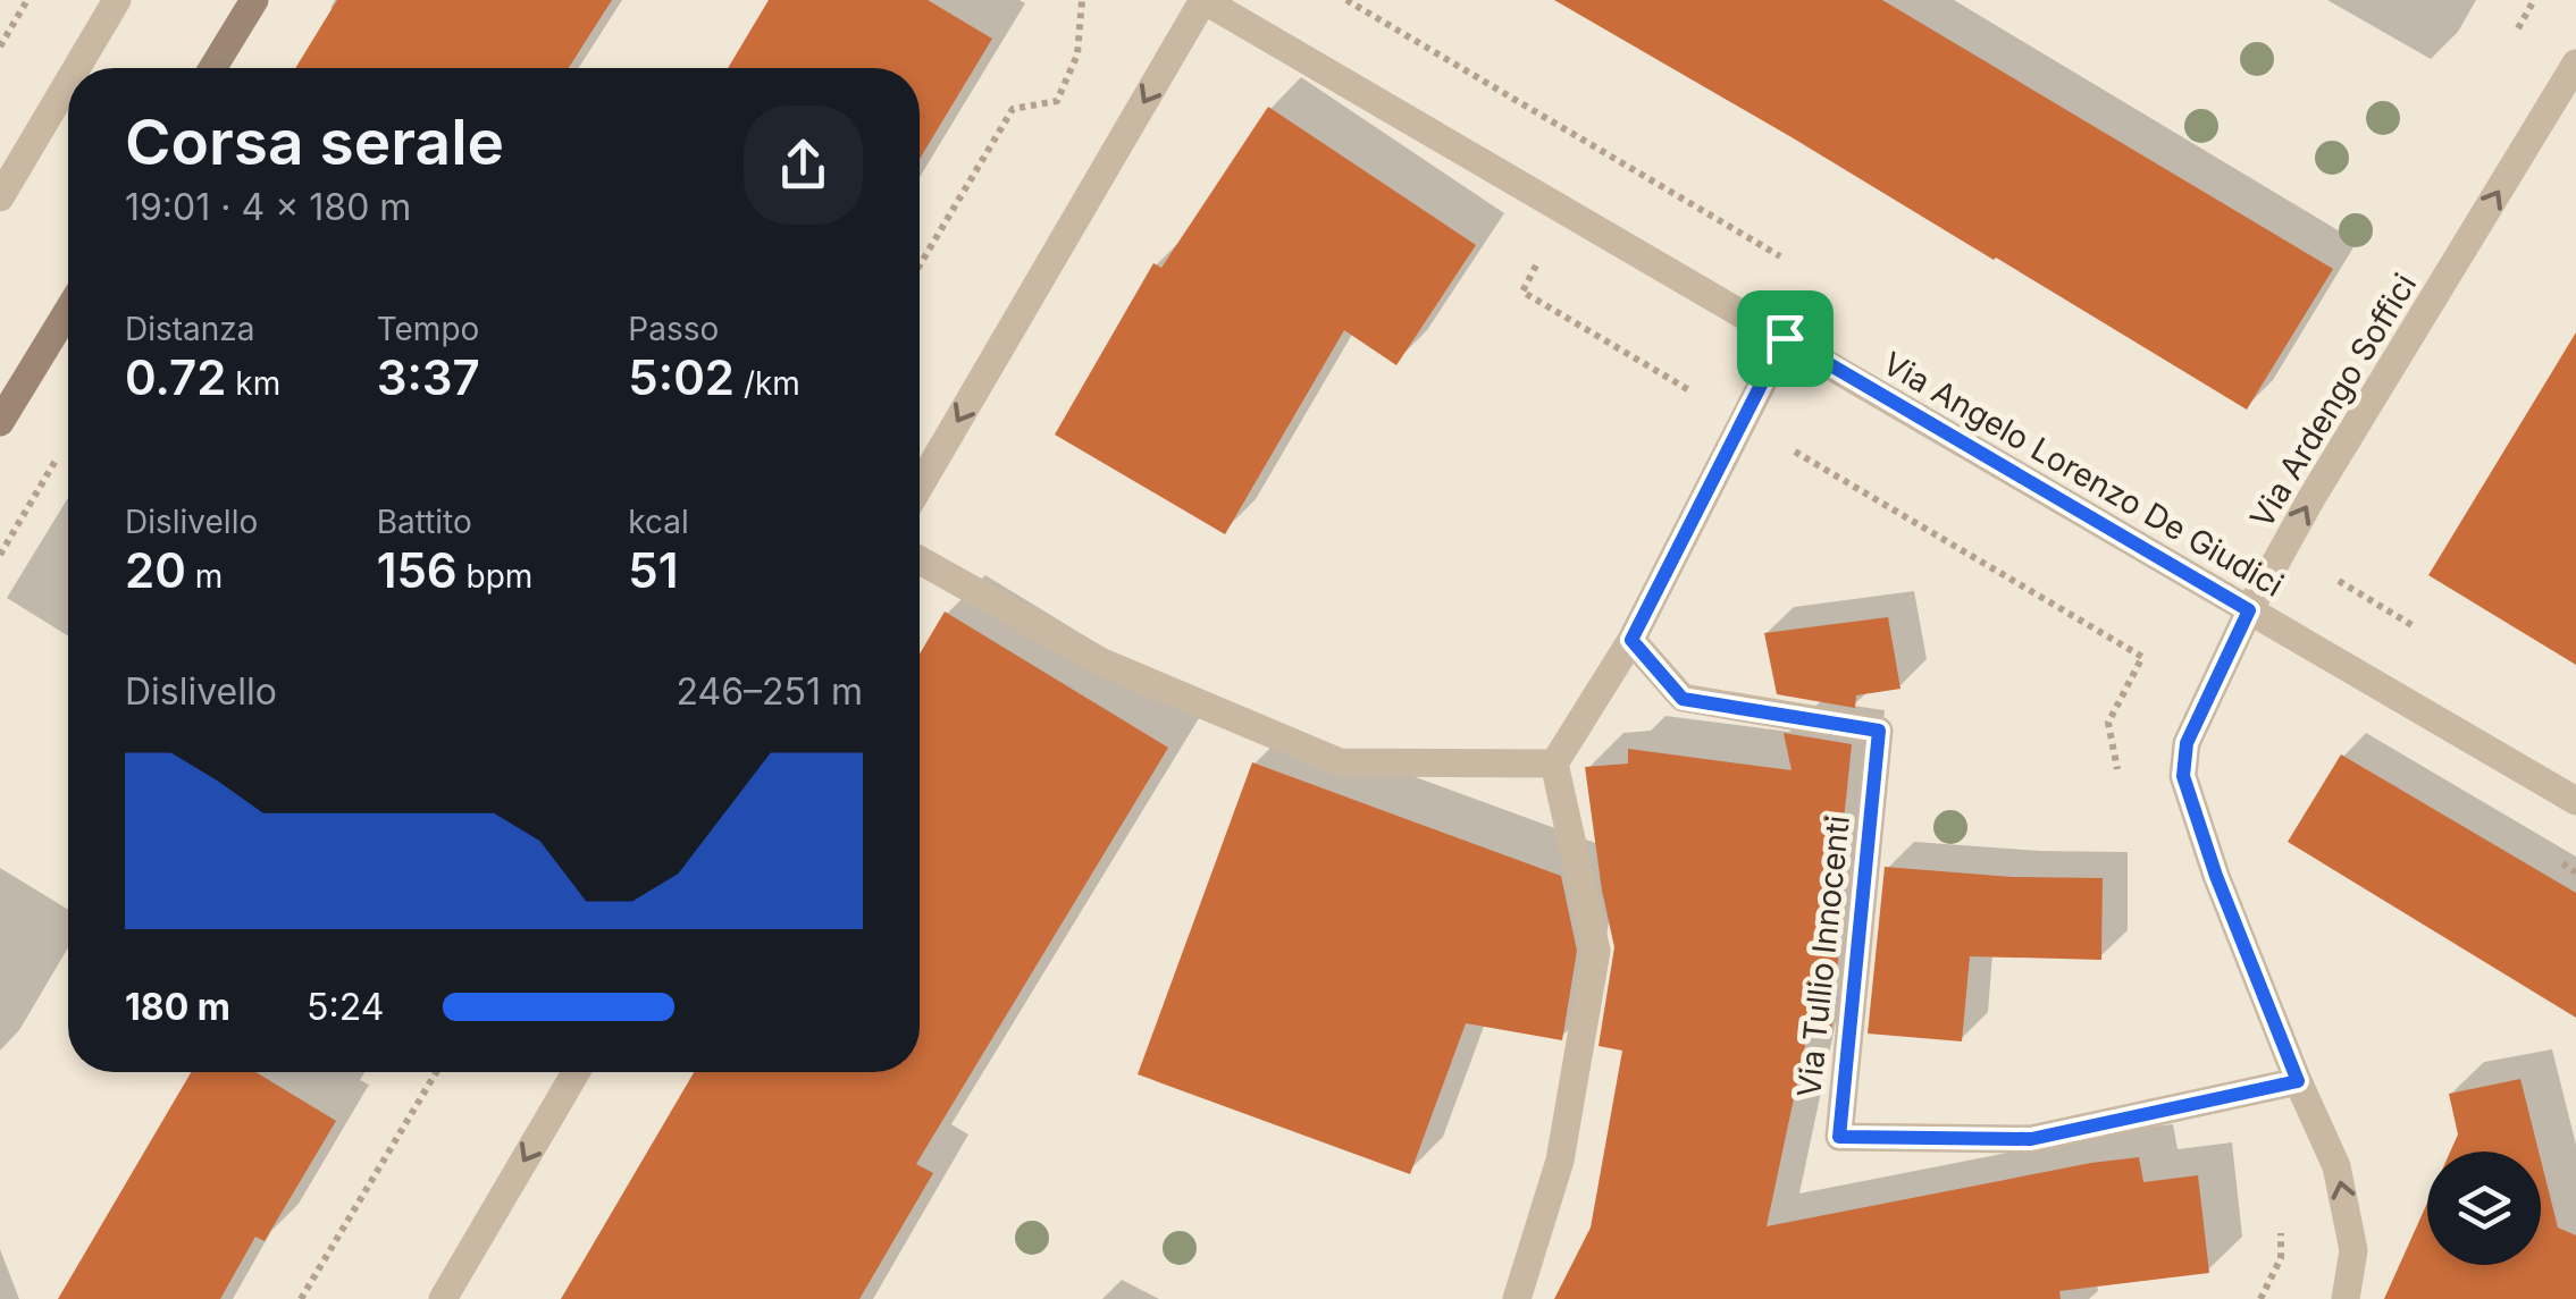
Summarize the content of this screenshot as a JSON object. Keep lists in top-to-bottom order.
{
  "streets": {
    "street": ["Via Ardengo Soffici", "Via Angelo Lorenzo De Giudici", "Via Tullio Innocenti"]
  },
  "crossings": [
    ["Via Ardengo Soffici", "Via Angelo Lorenzo De Giudici"],
    ["Via Ardengo Soffici", "Via Tullio Innocenti"]
  ],
  "one_way": ["Via Ardengo Soffici"],
  "page": {
    "heading": ["Corsa serale", "19:01 · 4 × 180 m"],
    "stats": [
      ["Distanza", "0.72 km"],
      ["Tempo", "3:37"],
      ["Passo", "5:02 /km"],
      ["Dislivello", "20 m"],
      ["Battito", "156 bpm"],
      ["kcal", "51"]
    ],
    "chart": ["Dislivello", "246–251 m"],
    "list": [
      {
        "name": "180 m",
        "note": "5:24"
      }
    ]
  }
}
